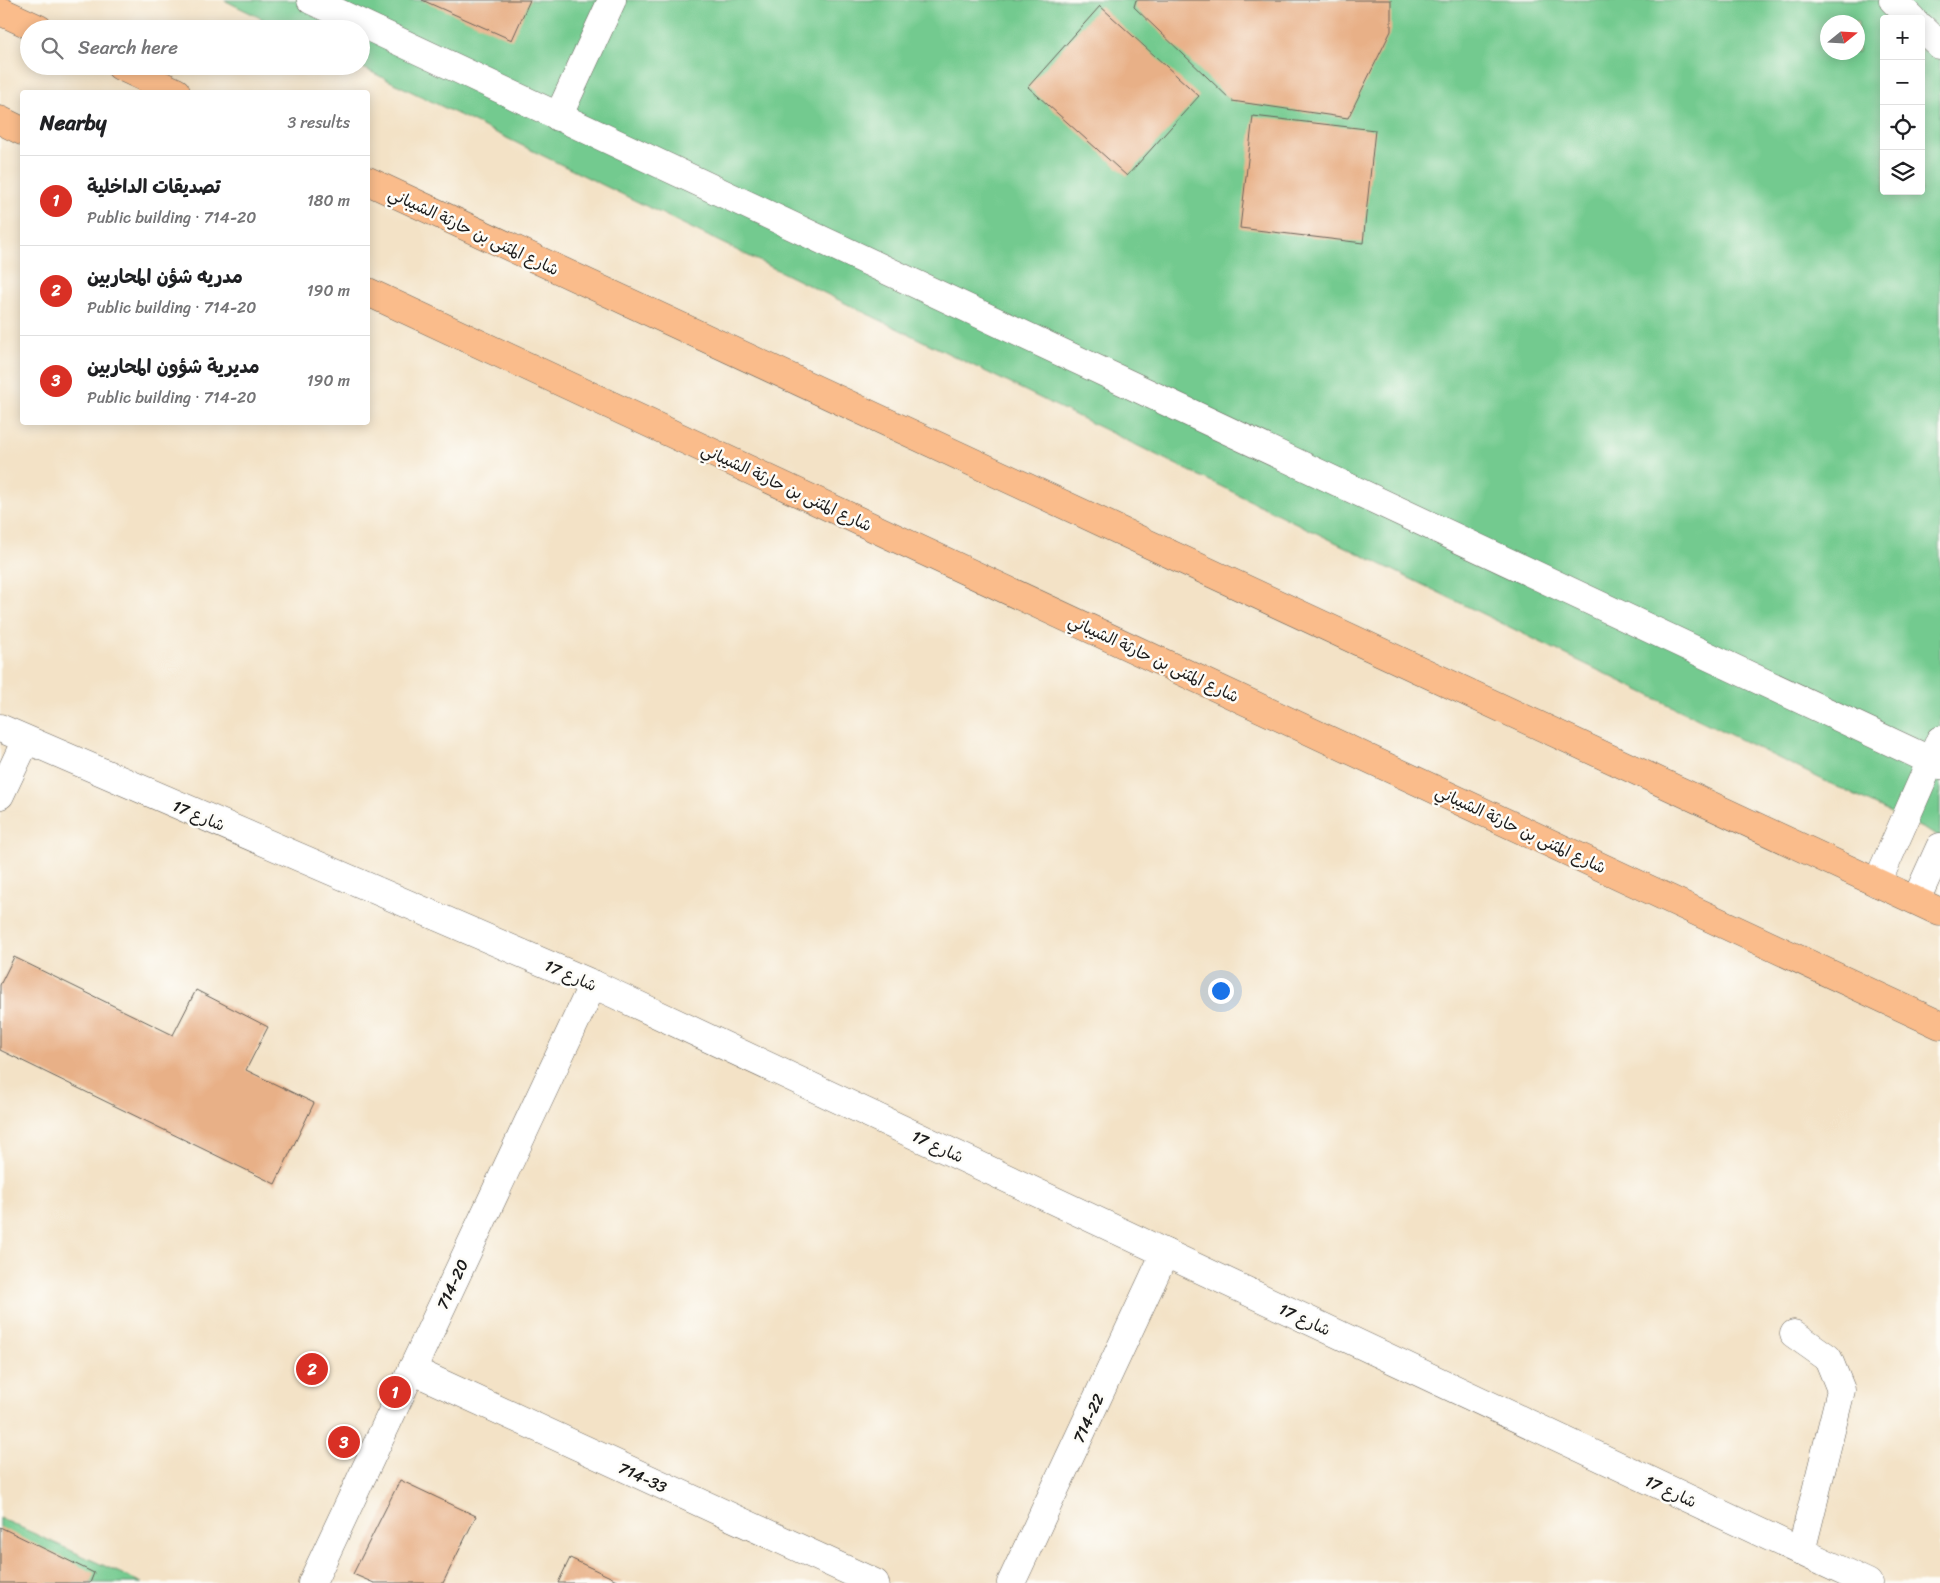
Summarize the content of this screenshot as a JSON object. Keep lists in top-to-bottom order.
{
  "streets": {
    "main road": ["شارع المثنى بن حارثة الشيباني"],
    "street": [
      "شارع 17",
      "714-20",
      "714-22",
      "714-33"
    ]
  },
  "crossings": [
    ["شارع 17", "714-20"],
    ["شارع 17", "714-22"],
    ["714-20", "714-33"]
  ],
  "north": "right",
  "page": {
    "map_buttons": ["+", "−"],
    "search": "Search here",
    "heading": ["Nearby", "3 results"],
    "list": [
      {
        "mark": "1",
        "name": "تصديقات الداخلية",
        "note": "Public building · 714-20",
        "value": "180 m"
      },
      {
        "mark": "2",
        "name": "مدريه شؤن المحاربين",
        "note": "Public building · 714-20",
        "value": "190 m"
      },
      {
        "mark": "3",
        "name": "مديرية شؤون المحاربين",
        "note": "Public building · 714-20",
        "value": "190 m"
      }
    ],
    "pins": ["2", "1", "3"]
  }
}
